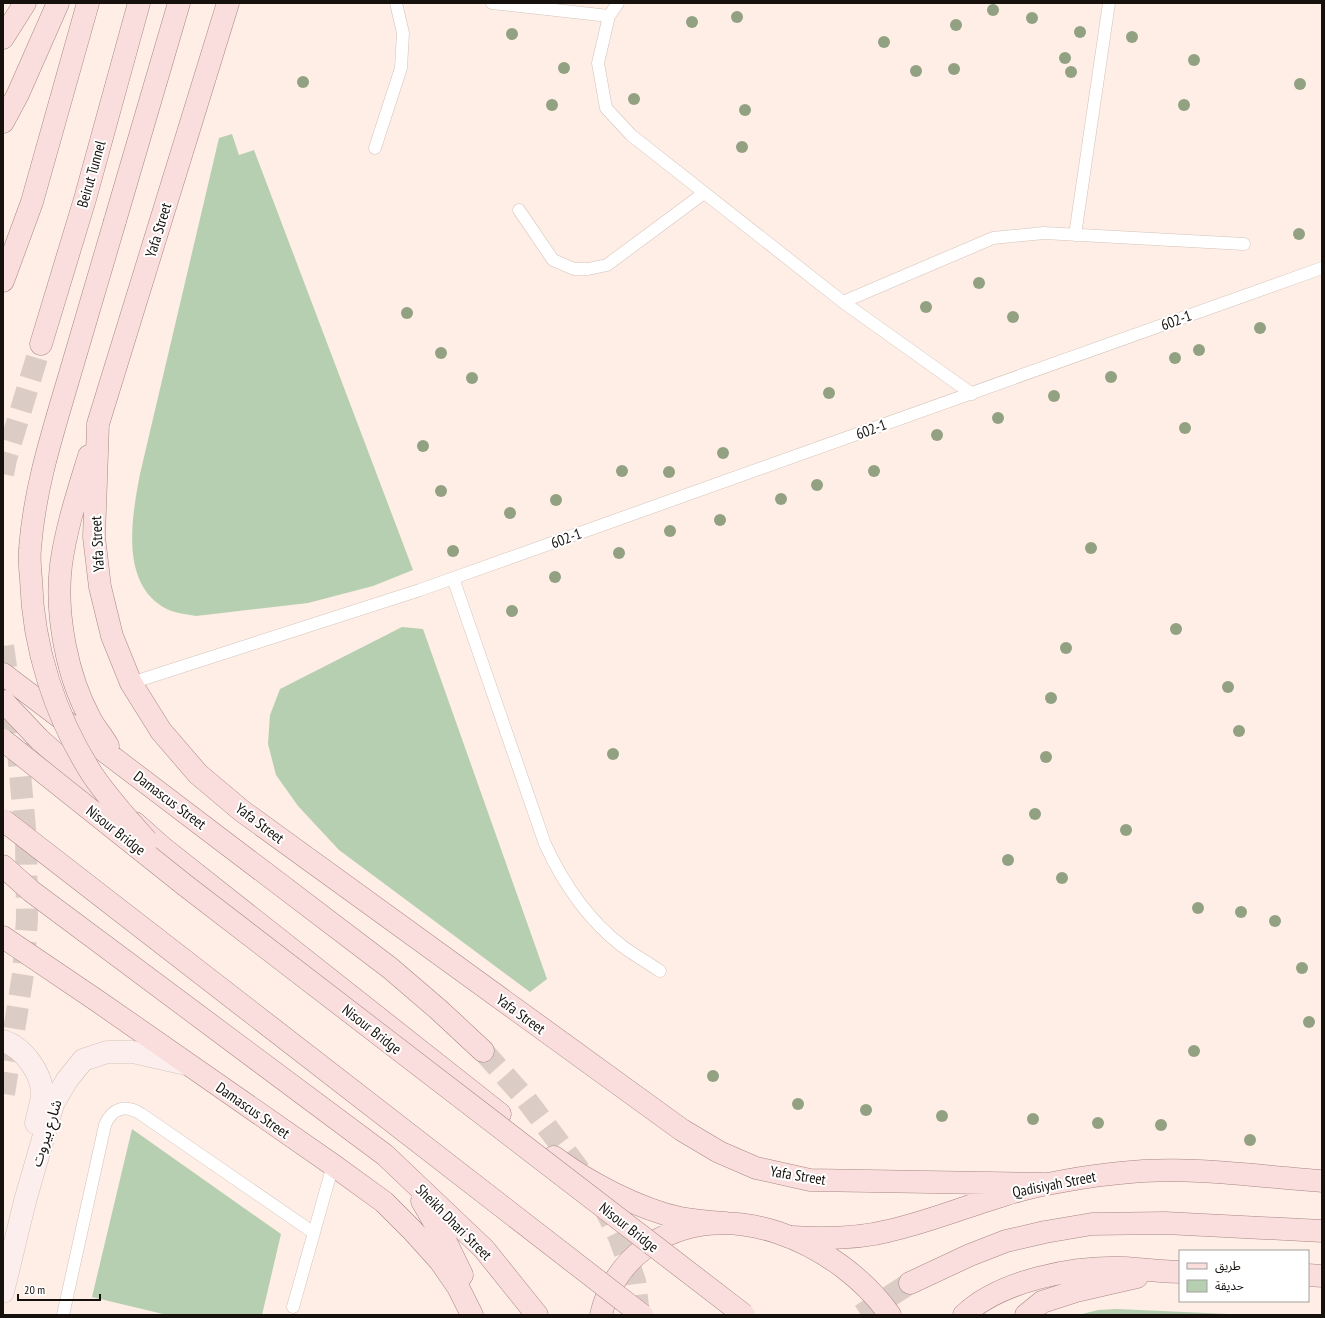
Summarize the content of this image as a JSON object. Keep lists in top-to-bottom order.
{
  "streets": {
    "main road": [
      "Beirut Tunnel",
      "Yafa Street",
      "Damascus Street",
      "Nisour Bridge",
      "شارع بيروت",
      "Qadisiyah Street",
      "Sheikh Dhari Street"
    ],
    "lane": ["602-1"]
  },
  "crossings": [
    ["Yafa Street", "602-1"],
    ["Yafa Street", "Qadisiyah Street"],
    ["Damascus Street", "شارع بيروت"]
  ],
  "legend": ["طريق", "حديقة"],
  "scale_bar": "20 m"
}
